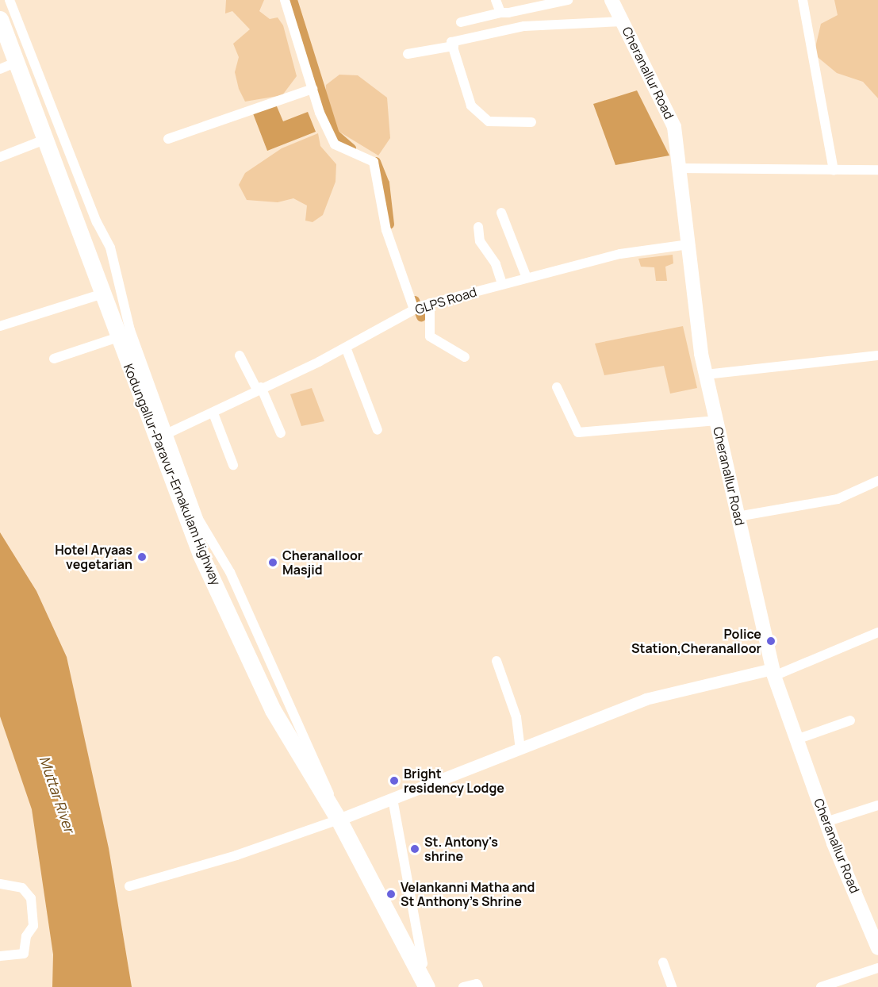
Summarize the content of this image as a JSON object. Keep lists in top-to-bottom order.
{
  "streets": {
    "highway": ["Kodungallur-Paravur-Ernakulam Highway"],
    "main road": ["Cheranallur Road"],
    "street": ["GLPS Road"]
  },
  "crossings": [
    ["Cheranallur Road", "GLPS Road"]
  ],
  "water": ["Muttar River"],
  "places": [
    "Hotel Aryaas vegetarian",
    "Cheranalloor Masjid",
    "Police Station,Cheranalloor",
    "Bright residency Lodge",
    "St. Antony's shrine",
    "Velankanni Matha and St Anthony's Shrine"
  ]
}
